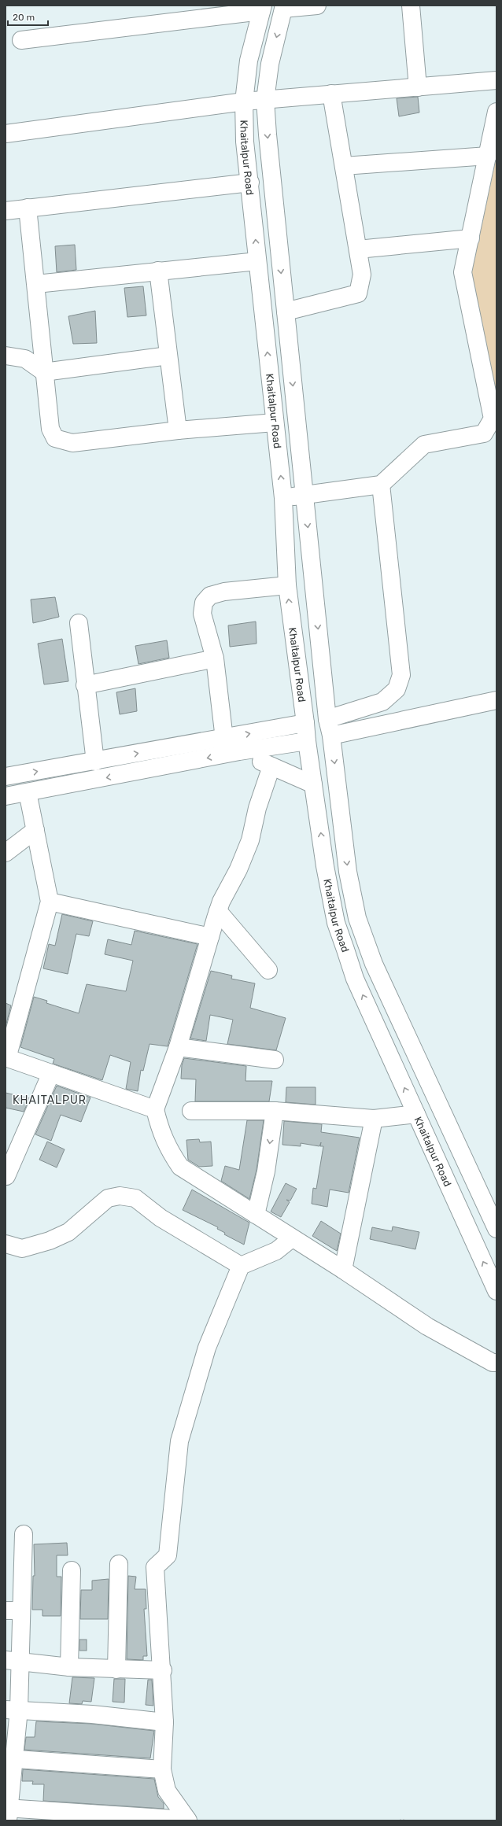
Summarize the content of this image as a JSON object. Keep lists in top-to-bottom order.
{
  "streets": {
    "street": ["Khaitalpur Road"]
  },
  "districts": ["KHAITALPUR"],
  "scale_bar": "20 m"
}
